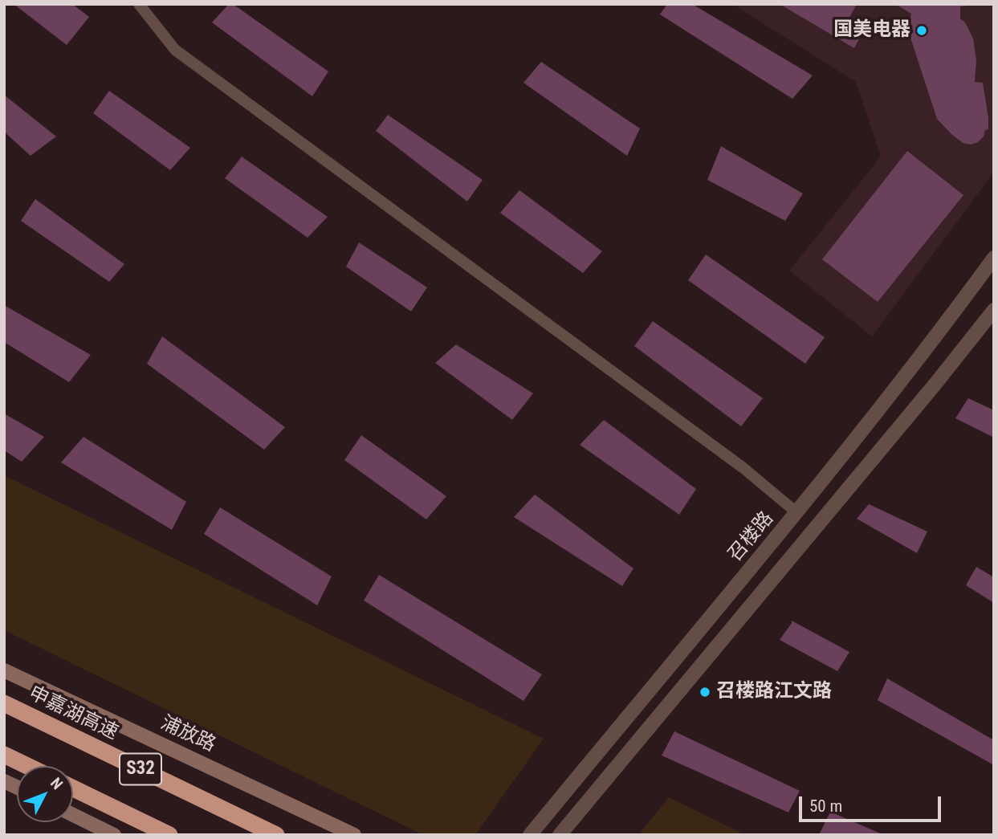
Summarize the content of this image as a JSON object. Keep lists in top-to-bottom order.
{
  "streets": {
    "highway": ["申嘉湖高速", "S32"],
    "main road": ["浦放路"],
    "street": ["召楼路"]
  },
  "places": ["国美电器", "召楼路江文路"],
  "scale_bar": "50 m",
  "north": "top right"
}
